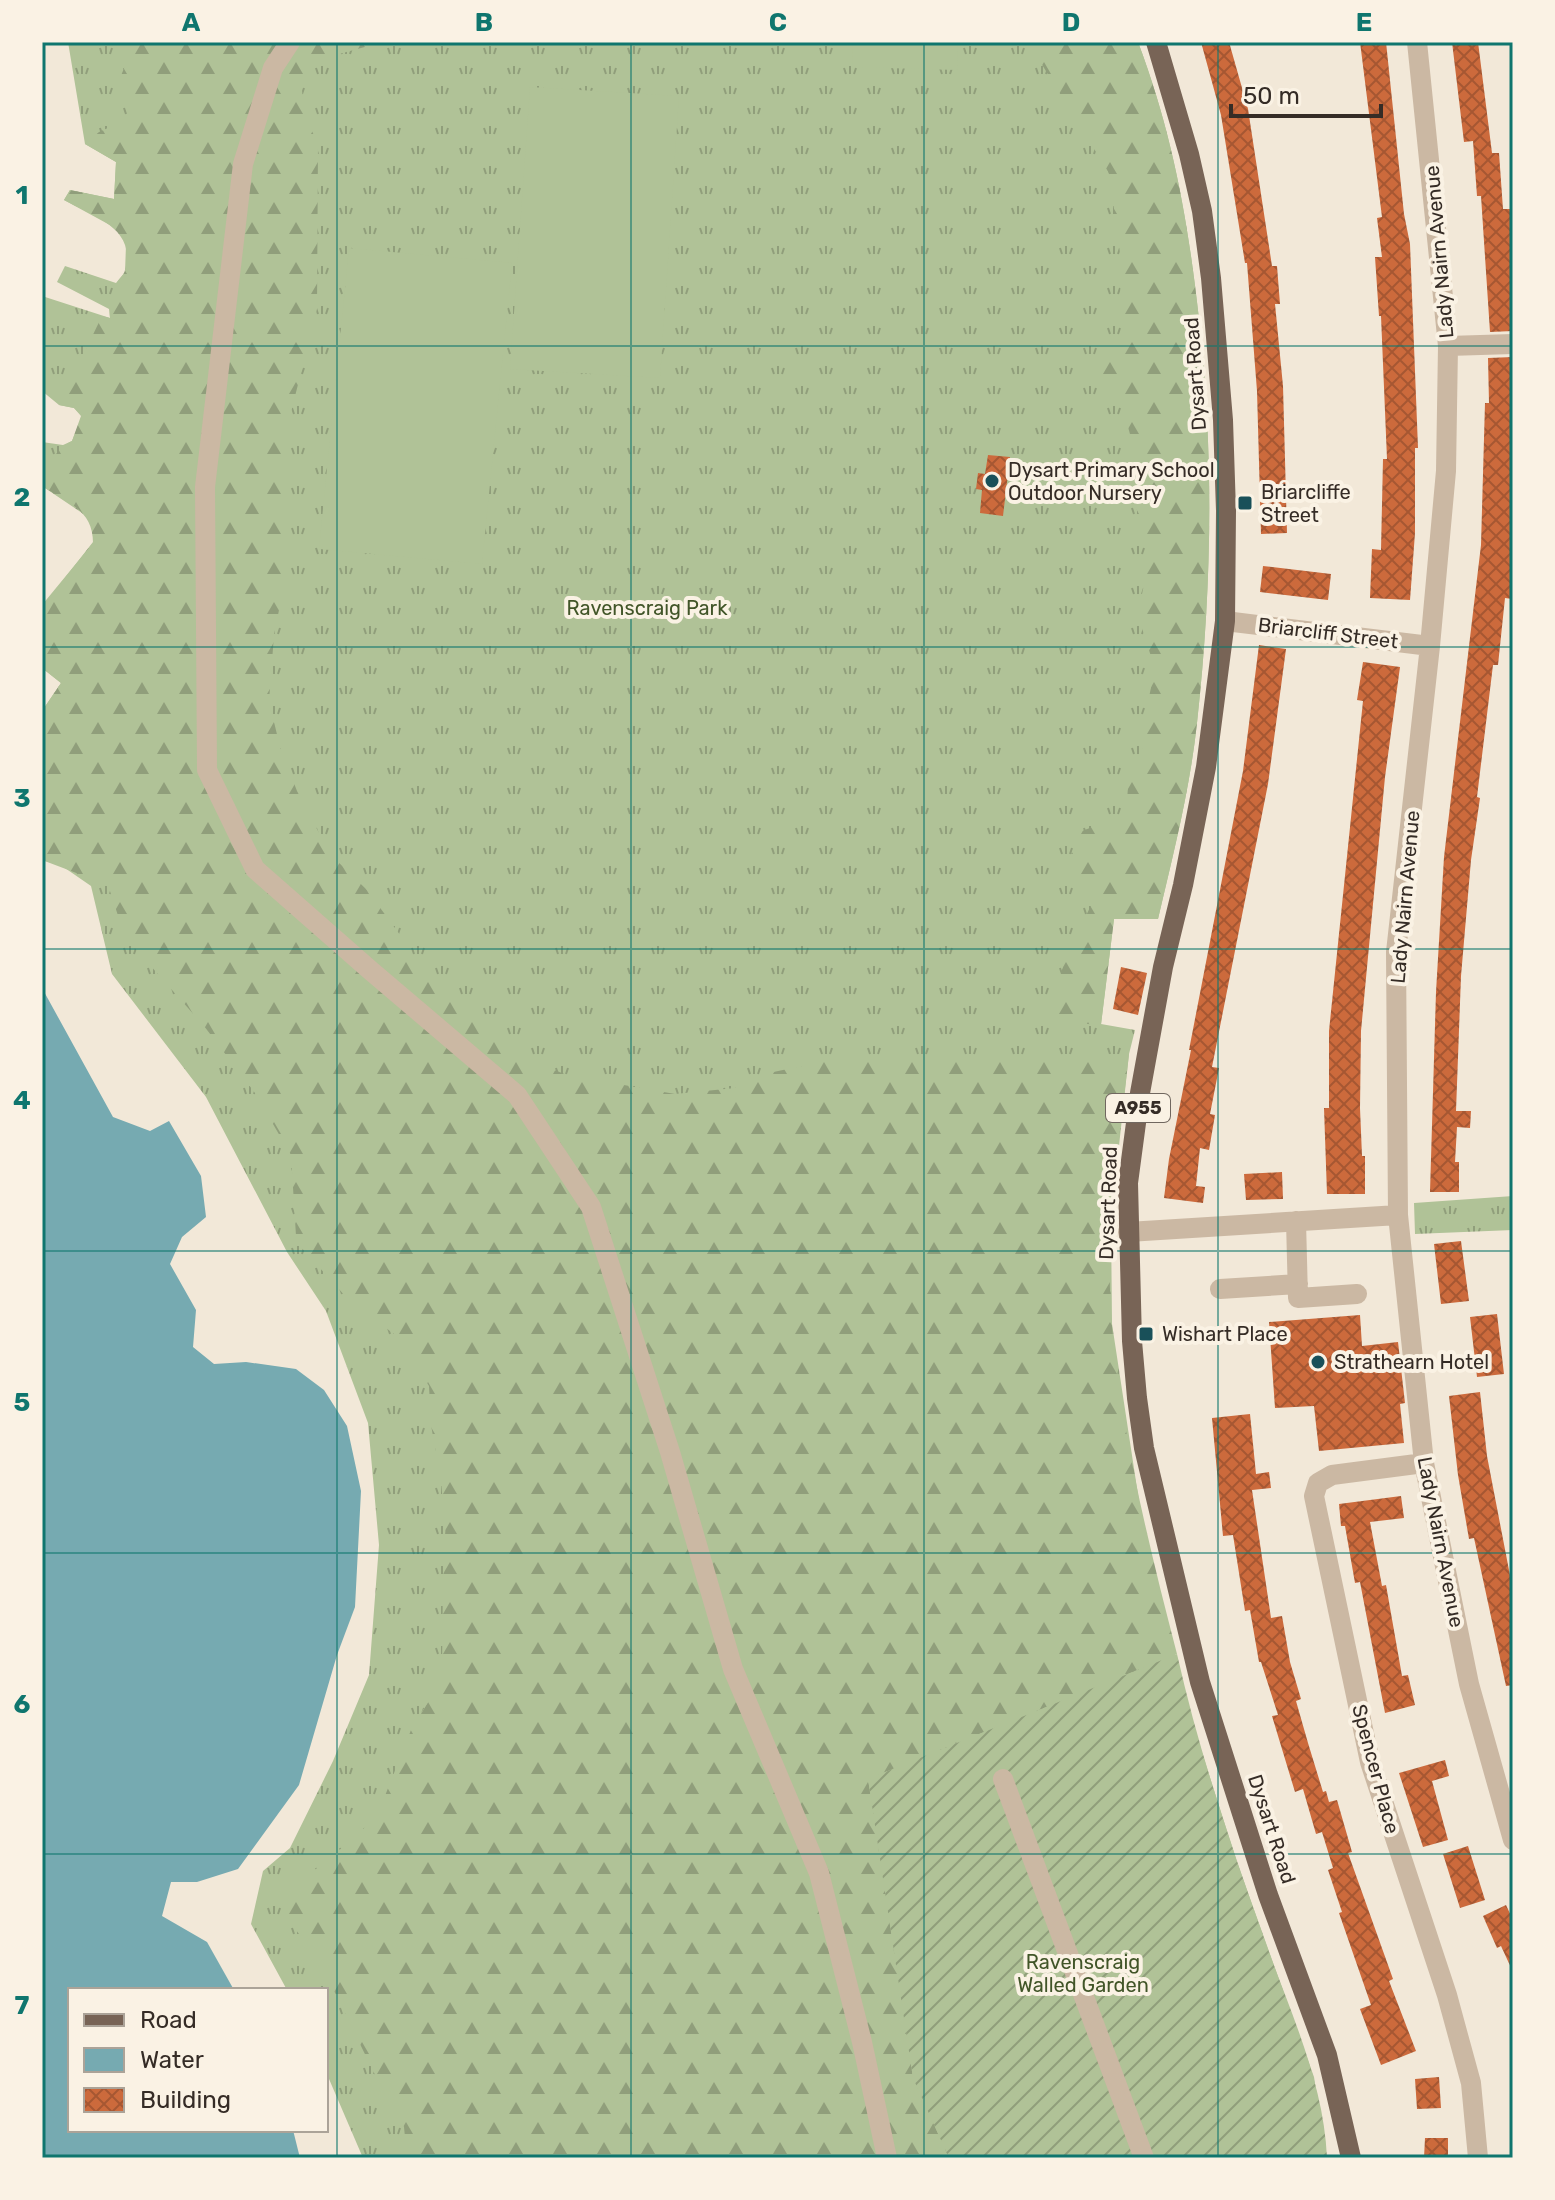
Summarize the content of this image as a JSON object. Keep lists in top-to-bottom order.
{
  "streets": {
    "main road": ["Dysart Road", "A955"],
    "street": ["Lady Nairn Avenue", "Briarcliff Street", "Spencer Place"]
  },
  "crossings": [
    ["Lady Nairn Avenue", "Briarcliff Street"],
    ["Lady Nairn Avenue", "Spencer Place"],
    ["Dysart Road", "Briarcliff Street"]
  ],
  "parks": ["Ravenscraig Park", "Ravenscraig Walled Garden"],
  "places": {
    "other": ["Dysart Primary School Outdoor Nursery", "Strathearn Hotel"],
    "transit": ["Briarcliffe Street", "Wishart Place"]
  },
  "legend": ["Road", "Water", "Building"],
  "scale_bar": "50 m",
  "grid": {
    "columns": [
      "A",
      "B",
      "C",
      "D",
      "E"
    ],
    "rows": [
      "1",
      "2",
      "3",
      "4",
      "5",
      "6",
      "7"
    ]
  }
}
